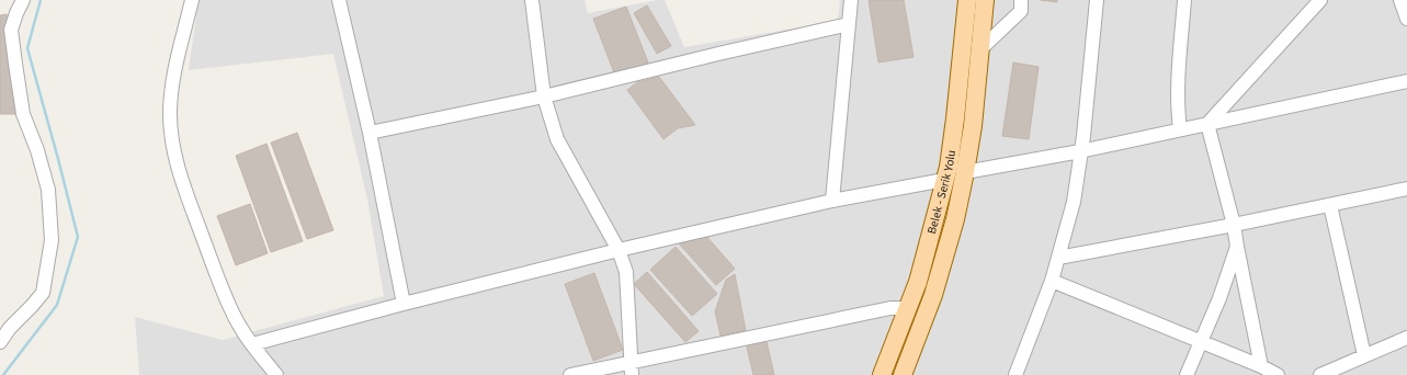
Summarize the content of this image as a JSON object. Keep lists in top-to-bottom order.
{
  "streets": {
    "main road": ["Belek - Serik Yolu"]
  }
}
